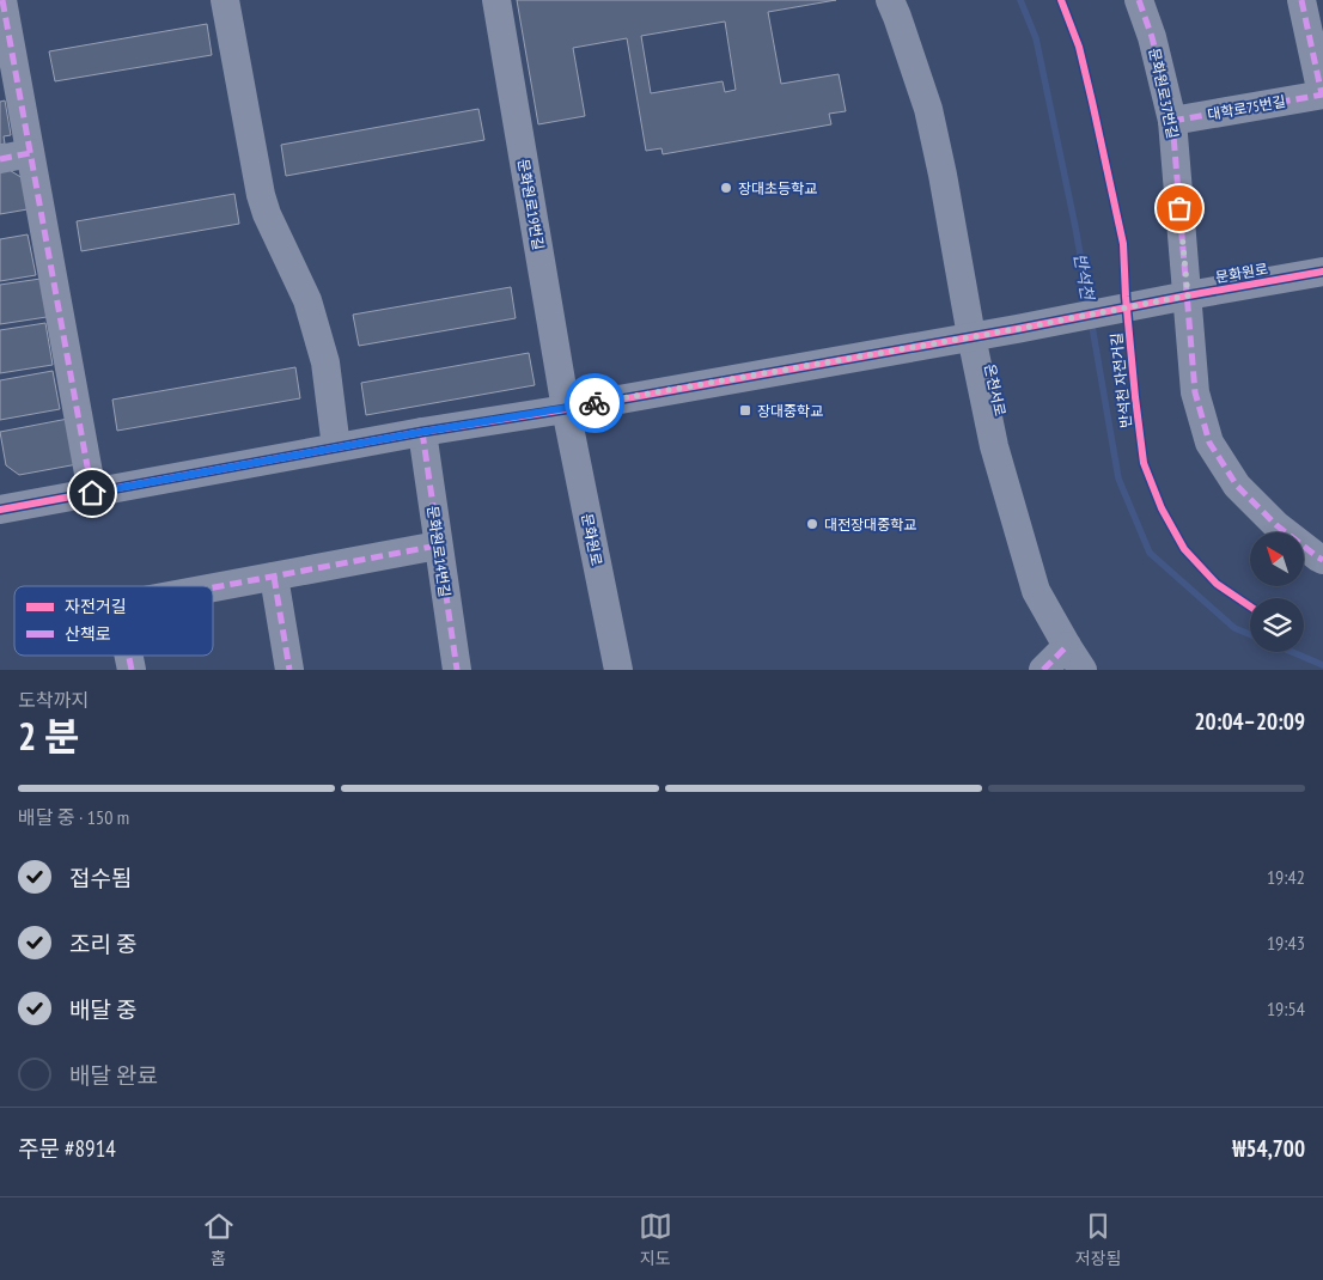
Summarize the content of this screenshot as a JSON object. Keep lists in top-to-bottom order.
{
  "streets": {
    "street": [
      "문화원로37번길",
      "대학로75번길",
      "문화원로19번길",
      "문화원로",
      "온천서로",
      "문화원로14번길"
    ],
    "cycle path": ["반석천 자전거길"]
  },
  "crossings": [
    ["문화원로37번길", "대학로75번길"],
    ["문화원로37번길", "문화원로"],
    ["문화원로19번길", "문화원로"],
    ["문화원로", "온천서로"],
    ["문화원로", "문화원로14번길"]
  ],
  "water": ["반석천"],
  "places": {
    "other": ["장대초등학교", "대전장대중학교"],
    "transit": ["장대중학교"]
  },
  "legend": ["자전거길", "산책로"],
  "north": "top left",
  "page": {
    "heading": ["2 분", "도착까지", "20:04–20:09"],
    "panel": ["주문 #8914", "₩54,700"],
    "bar": "배달 중 · 150 m",
    "list": [
      ["접수됨", "19:42"],
      ["조리 중", "19:43"],
      ["배달 중", "19:54"],
      "배달 완료"
    ],
    "tabs": ["홈", "지도", "저장됨"]
  }
}
